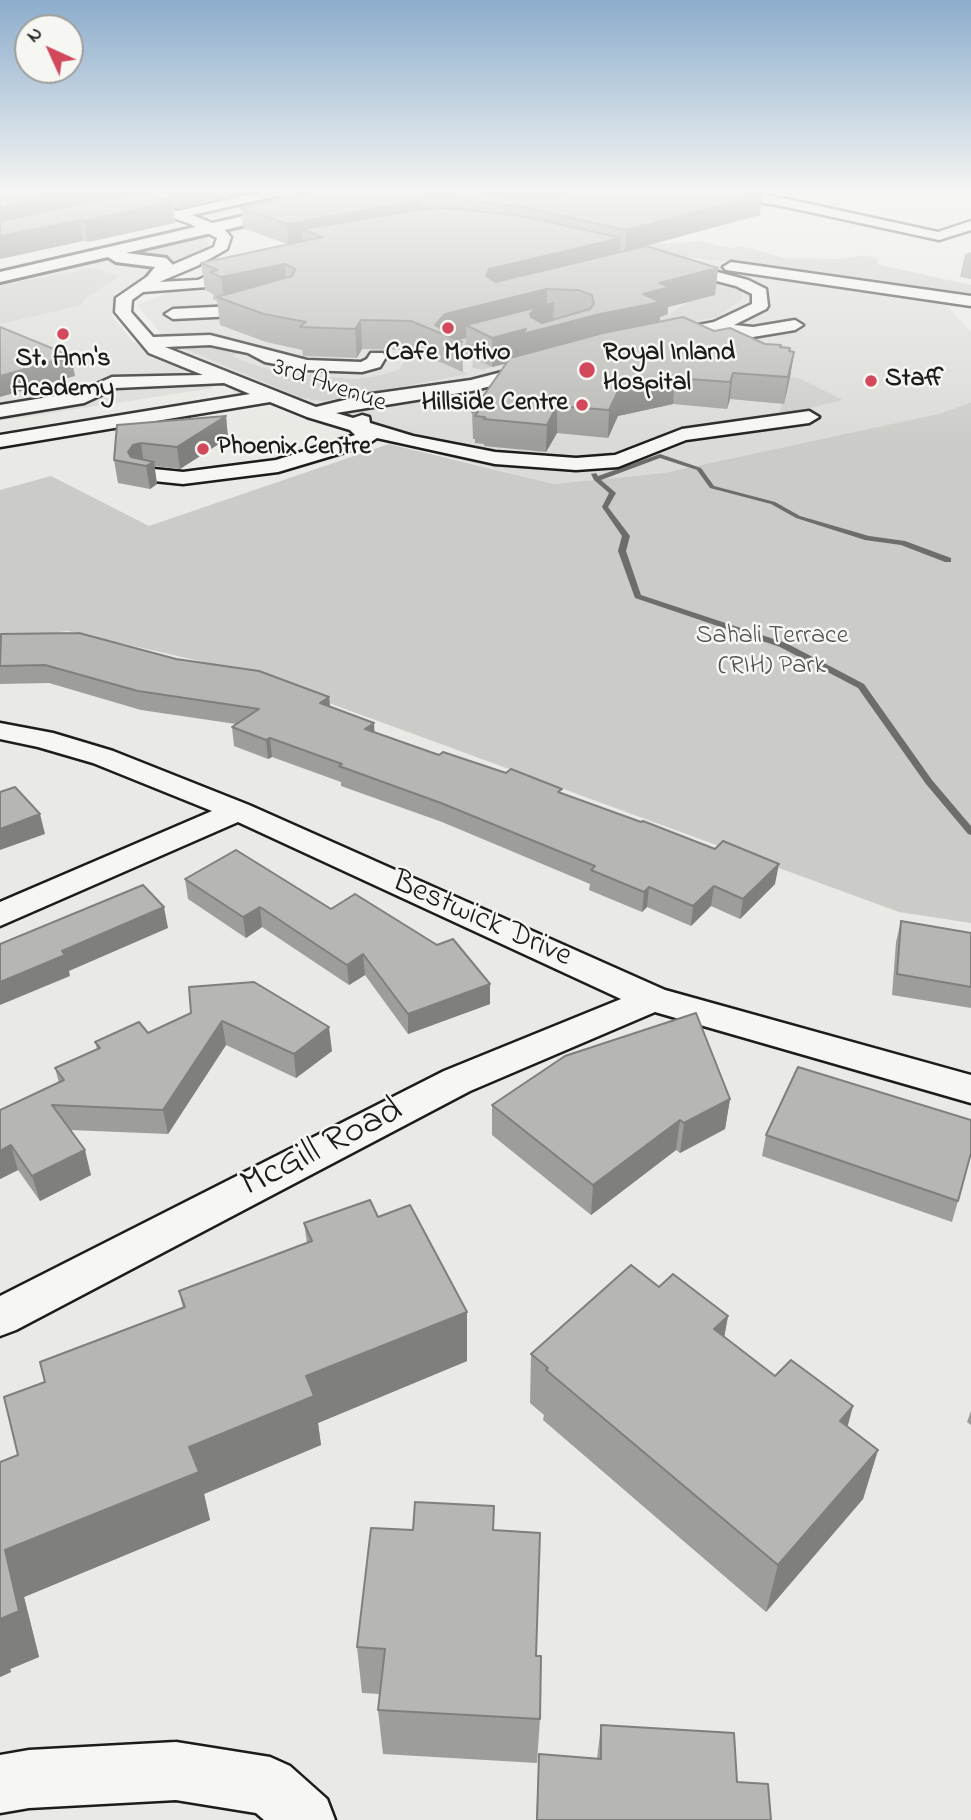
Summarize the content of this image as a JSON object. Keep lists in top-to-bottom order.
{
  "streets": {
    "street": ["3rd Avenue", "Bestwick Drive", "McGill Road"]
  },
  "crossings": [
    ["Bestwick Drive", "McGill Road"]
  ],
  "parks": ["Sahali Terrace (RIH) Park"],
  "places": [
    "Cafe Motivo",
    "St. Ann's Academy",
    "Royal Inland Hospital",
    "Staff",
    "Hillside Centre",
    "Phoenix Centre"
  ],
  "north": "top left"
}
